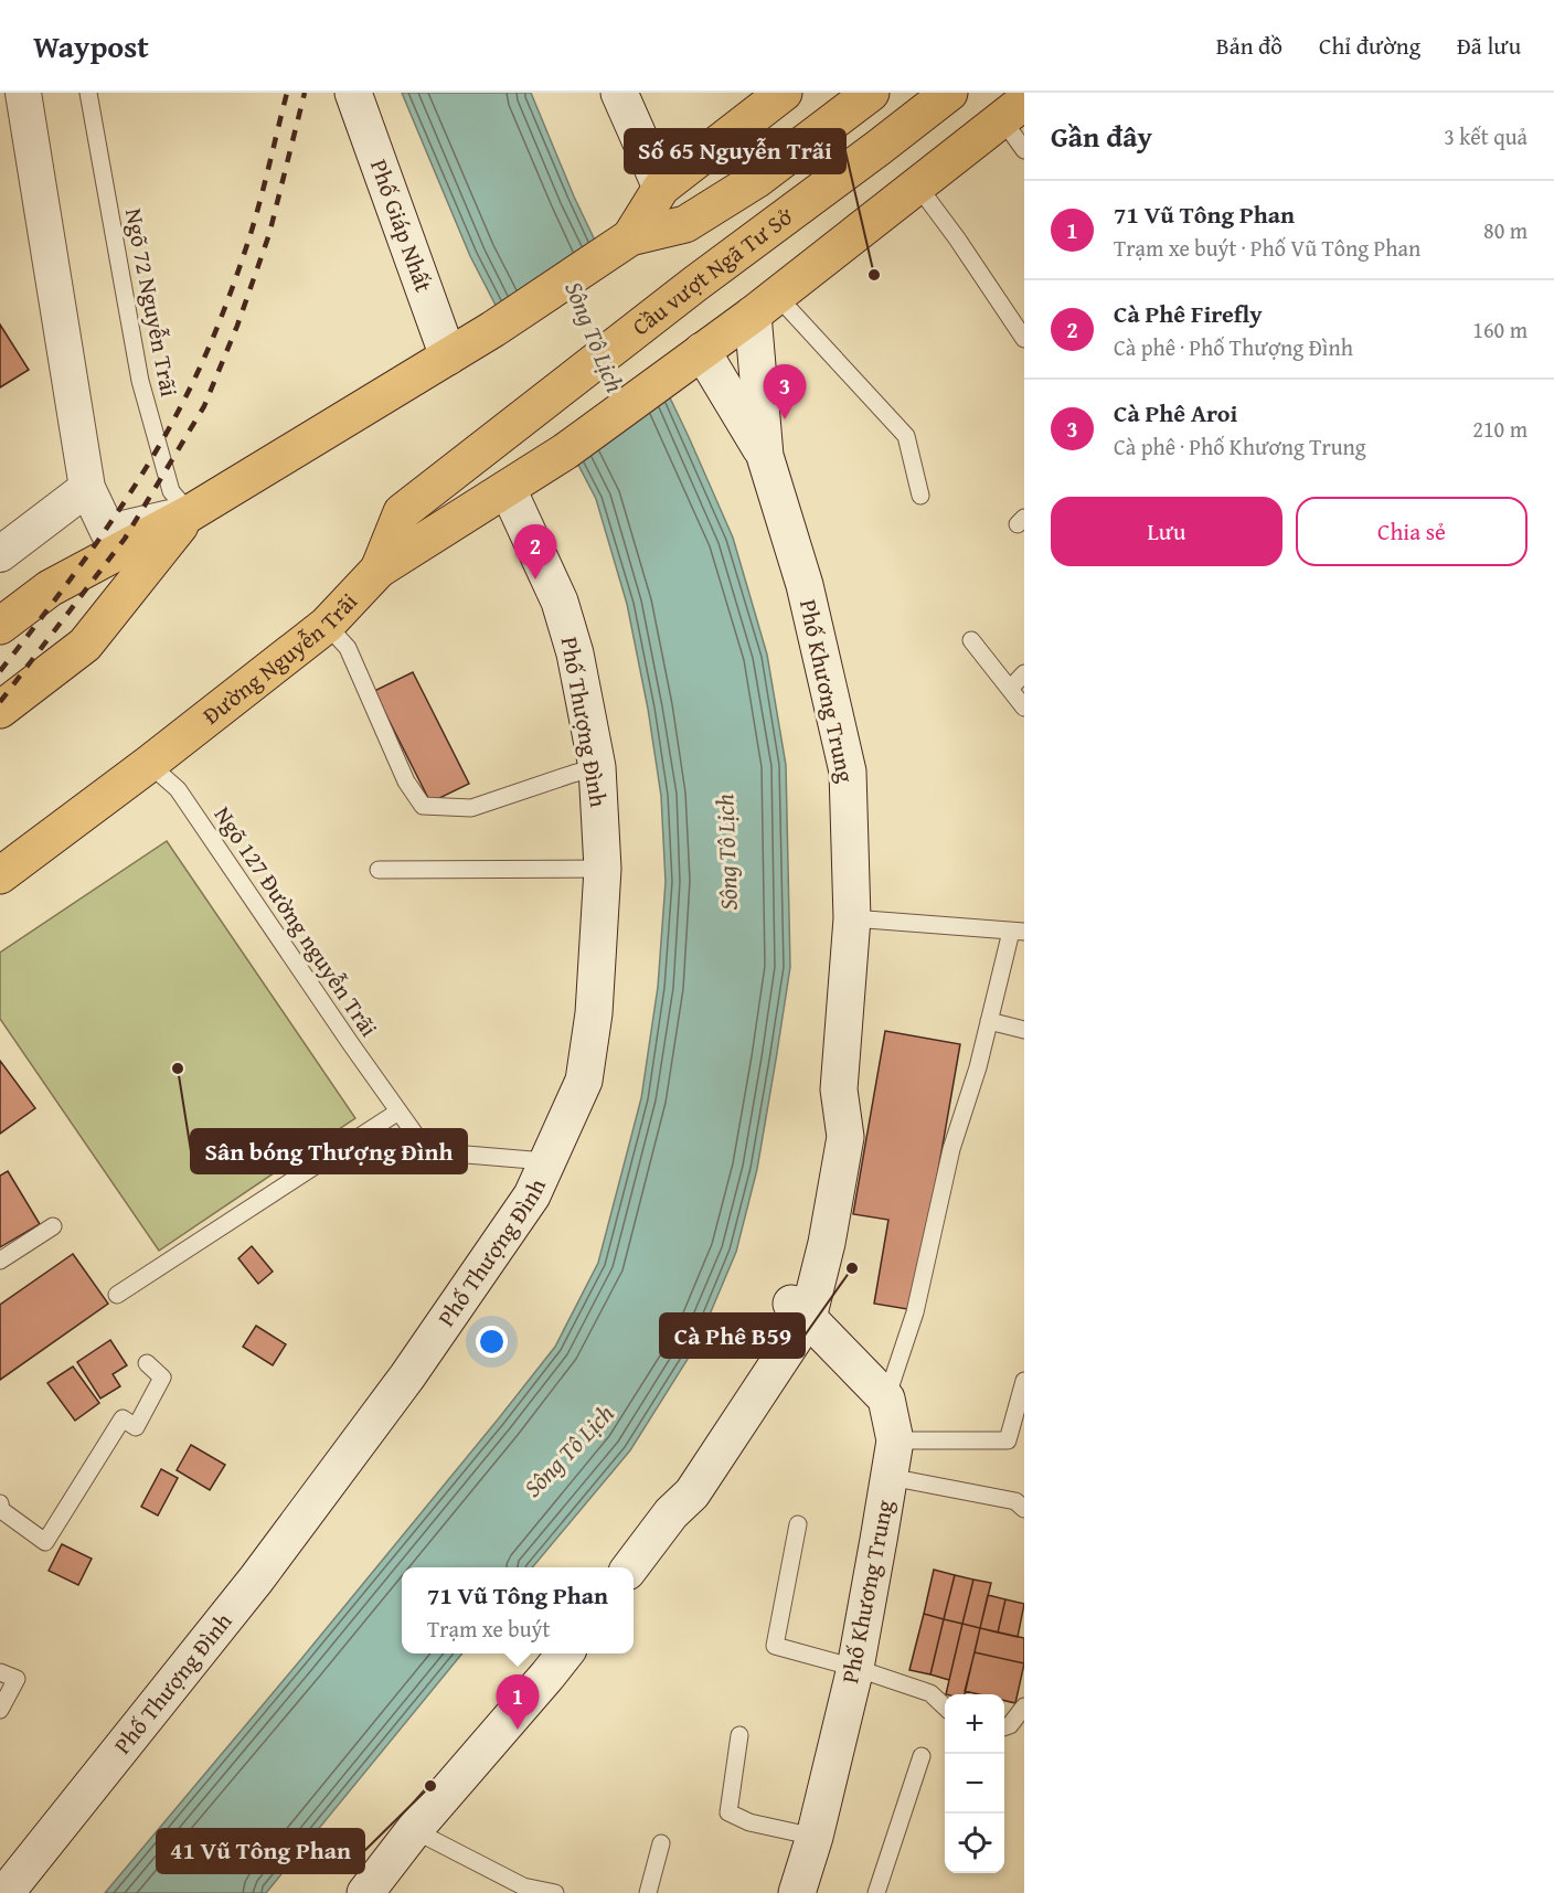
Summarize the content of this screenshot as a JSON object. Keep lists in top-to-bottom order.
{
  "streets": {
    "main road": [
      "Phố Giáp Nhất",
      "Cầu vượt Ngã Tư Sở",
      "Đường Nguyễn Trãi",
      "Phố Khương Trung",
      "Phố Thượng Đình"
    ],
    "lane": ["Ngõ 72 Nguyễn Trãi", "Ngõ 127 Đường nguyễn Trãi"]
  },
  "crossings": [
    ["Cầu vượt Ngã Tư Sở", "Đường Nguyễn Trãi"],
    ["Đường Nguyễn Trãi", "Phố Khương Trung"],
    ["Đường Nguyễn Trãi", "Phố Thượng Đình"],
    ["Đường Nguyễn Trãi", "Ngõ 127 Đường nguyễn Trãi"],
    ["Phố Thượng Đình", "Ngõ 127 Đường nguyễn Trãi"]
  ],
  "water": ["Sông Tô Lịch"],
  "places": [
    "Số 65 Nguyễn Trãi",
    "Sân bóng Thượng Đình",
    "Cà Phê B59",
    "41 Vũ Tông Phan"
  ],
  "page": {
    "header": "Waypost",
    "nav": ["Bản đồ", "Chỉ đường", "Đã lưu"],
    "heading": ["Gần đây", "3 kết quả"],
    "list": [
      {
        "mark": "1",
        "name": "71 Vũ Tông Phan",
        "note": "Trạm xe buýt · Phố Vũ Tông Phan",
        "value": "80 m"
      },
      {
        "mark": "2",
        "name": "Cà Phê Firefly",
        "note": "Cà phê · Phố Thượng Đình",
        "value": "160 m"
      },
      {
        "mark": "3",
        "name": "Cà Phê Aroi",
        "note": "Cà phê · Phố Khương Trung",
        "value": "210 m"
      }
    ],
    "pins": ["3", "2", "1"],
    "buttons": ["Lưu", "Chia sẻ"],
    "popup": ["71 Vũ Tông Phan", "Trạm xe buýt"],
    "map_buttons": ["+", "−"]
  }
}
